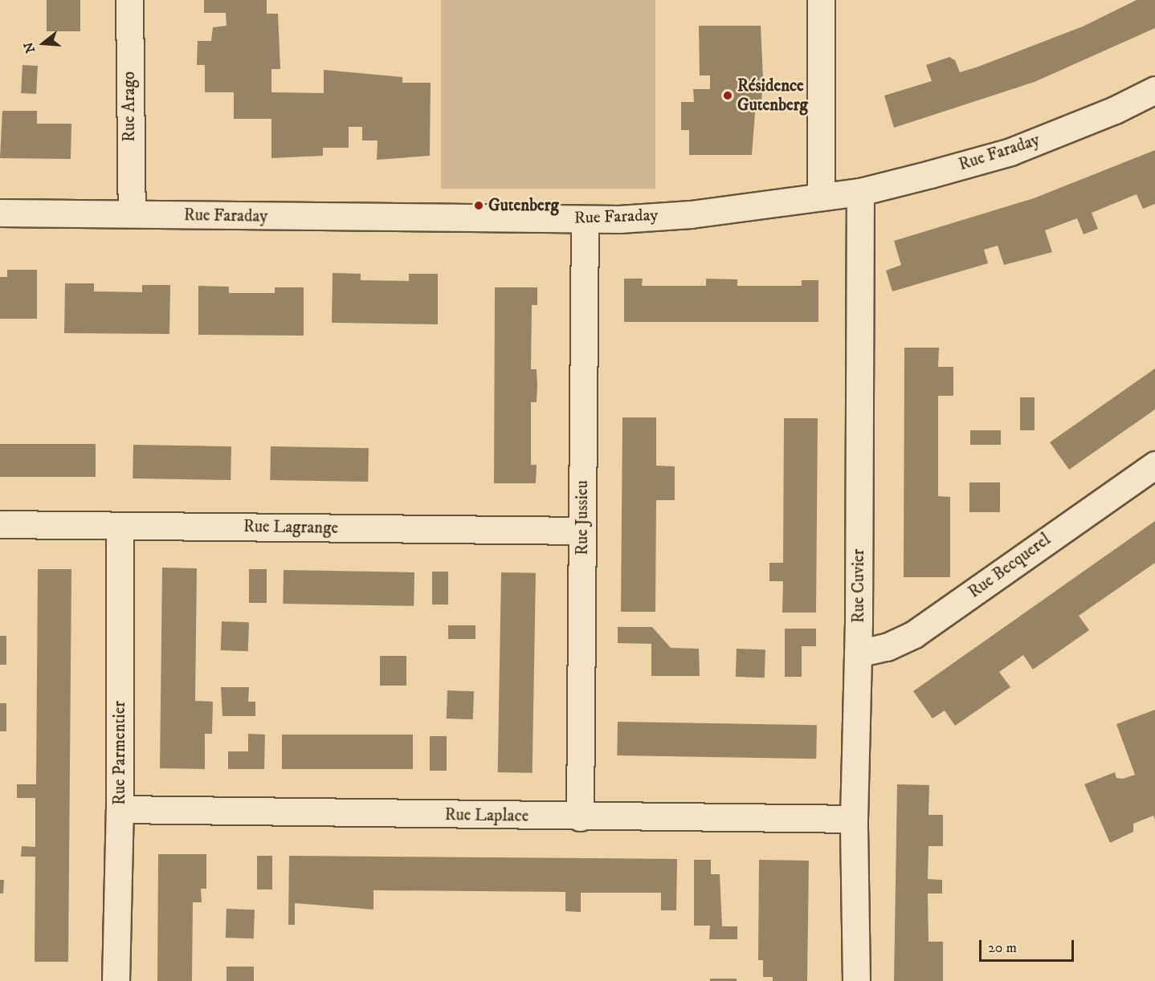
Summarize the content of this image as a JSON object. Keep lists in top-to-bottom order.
{
  "streets": {
    "street": [
      "Rue Arago",
      "Rue Faraday",
      "Rue Jussieu",
      "Rue Lagrange",
      "Rue Becquerel",
      "Rue Cuvier",
      "Rue Parmentier",
      "Rue Laplace"
    ]
  },
  "crossings": [
    ["Rue Arago", "Rue Faraday"],
    ["Rue Faraday", "Rue Jussieu"],
    ["Rue Faraday", "Rue Cuvier"],
    ["Rue Jussieu", "Rue Lagrange"],
    ["Rue Jussieu", "Rue Laplace"],
    ["Rue Lagrange", "Rue Parmentier"],
    ["Rue Becquerel", "Rue Cuvier"],
    ["Rue Cuvier", "Rue Laplace"],
    ["Rue Parmentier", "Rue Laplace"]
  ],
  "places": ["Résidence Gutenberg", "Gutenberg"],
  "scale_bar": "20 m",
  "north": "left"
}
